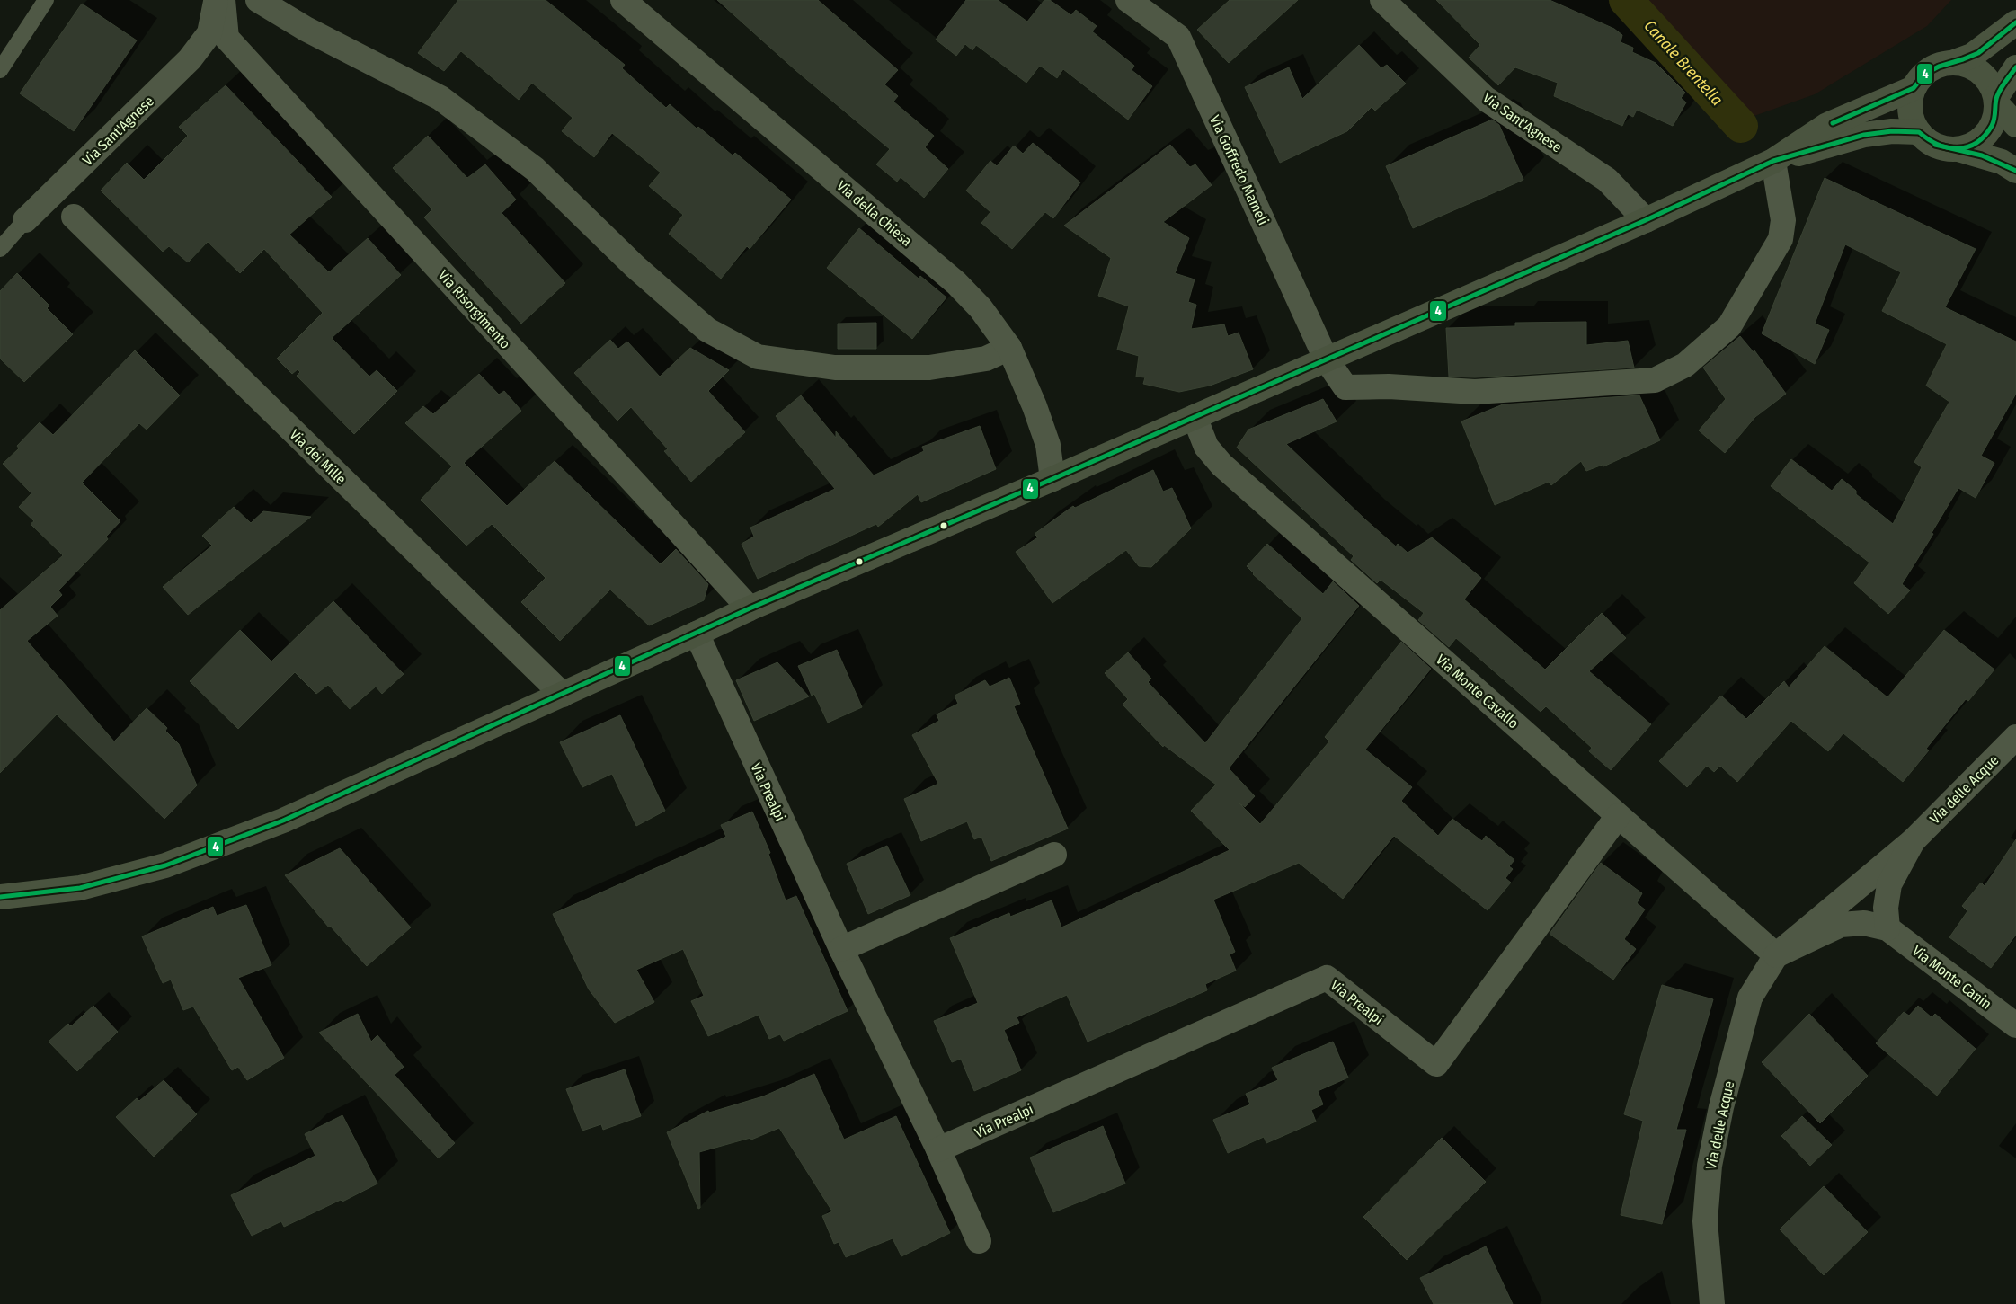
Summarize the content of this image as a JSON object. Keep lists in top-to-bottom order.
{
  "streets": {
    "street": [
      "Via Sant'Agnese",
      "Via Goffredo Mameli",
      "Via della Chiesa",
      "Via Risorgimento",
      "Via dei Mille",
      "Via Monte Cavallo",
      "Via delle Acque",
      "Via Prealpi",
      "Via Monte Canin"
    ]
  },
  "crossings": [
    ["Via Monte Cavallo", "Via delle Acque"],
    ["Via Monte Cavallo", "Via Prealpi"],
    ["Via delle Acque", "Via Monte Canin"]
  ],
  "water": ["Canale Brentella"],
  "lines": ["transit line 4"]
}
